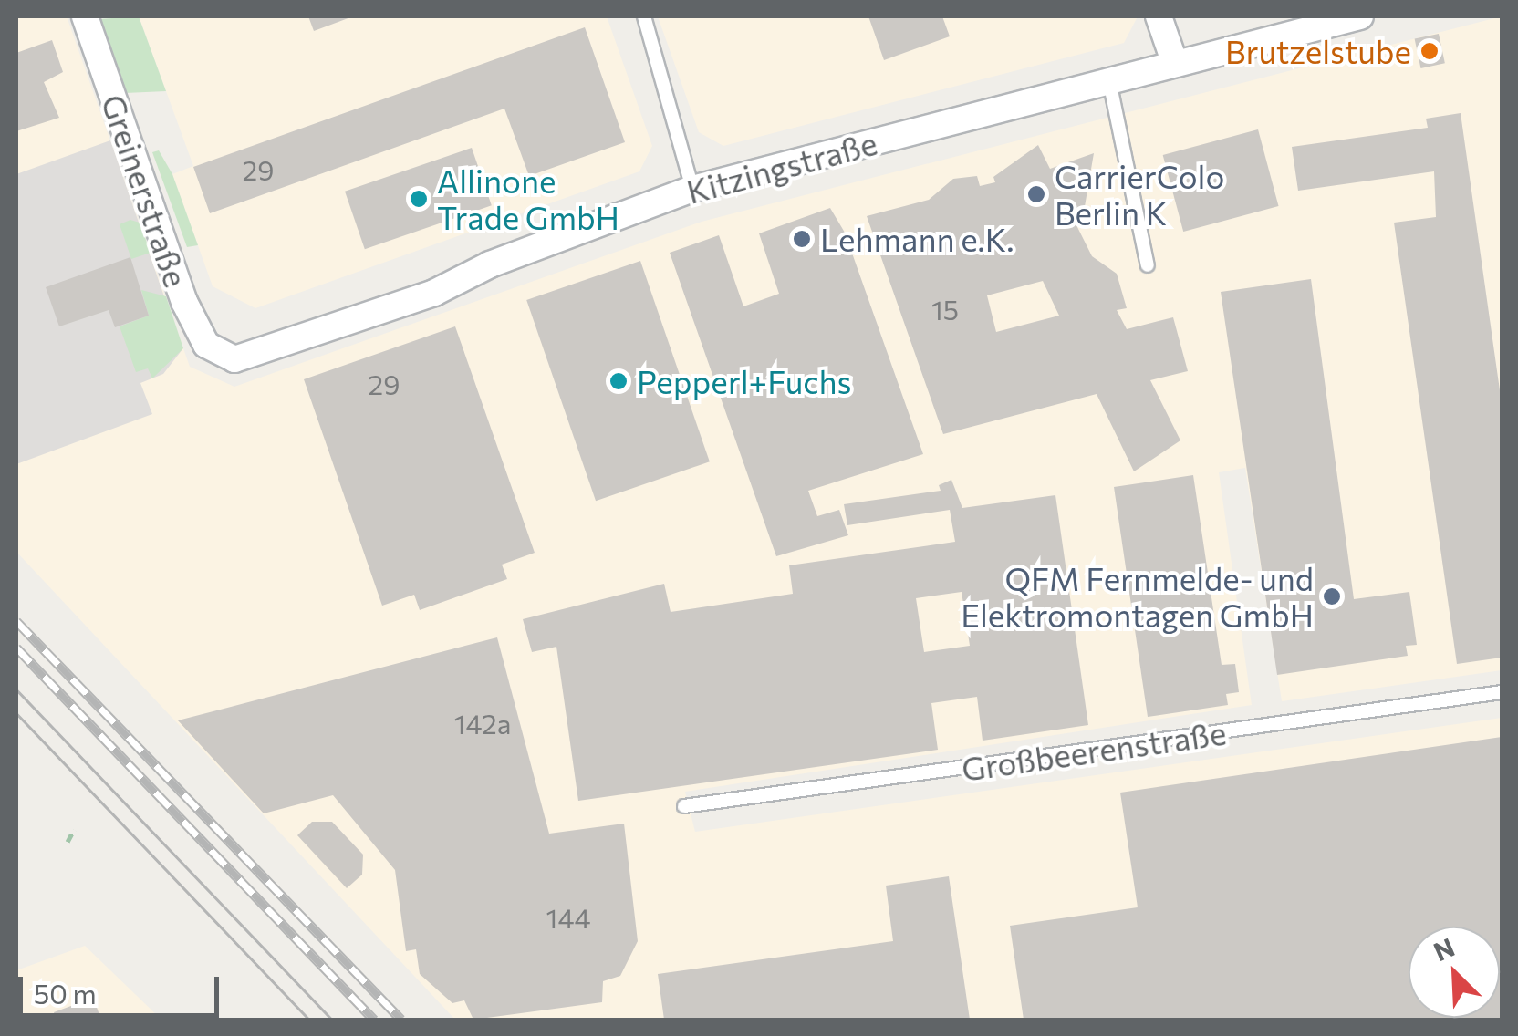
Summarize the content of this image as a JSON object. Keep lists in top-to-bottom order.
{
  "streets": {
    "street": ["Kitzingstraße", "Greinerstraße"],
    "lane": ["Großbeerenstraße"]
  },
  "crossings": [
    ["Kitzingstraße", "Greinerstraße"]
  ],
  "places": [
    "Brutzelstube",
    "CarrierColo Berlin K",
    "Allinone Trade GmbH",
    "Lehmann e.K.",
    "Pepperl+Fuchs",
    "QFM Fernmelde- und Elektromontagen GmbH"
  ],
  "house_numbers": [
    "29",
    "15",
    "29",
    "142a",
    "144"
  ],
  "scale_bar": "50 m",
  "north": "top left"
}
